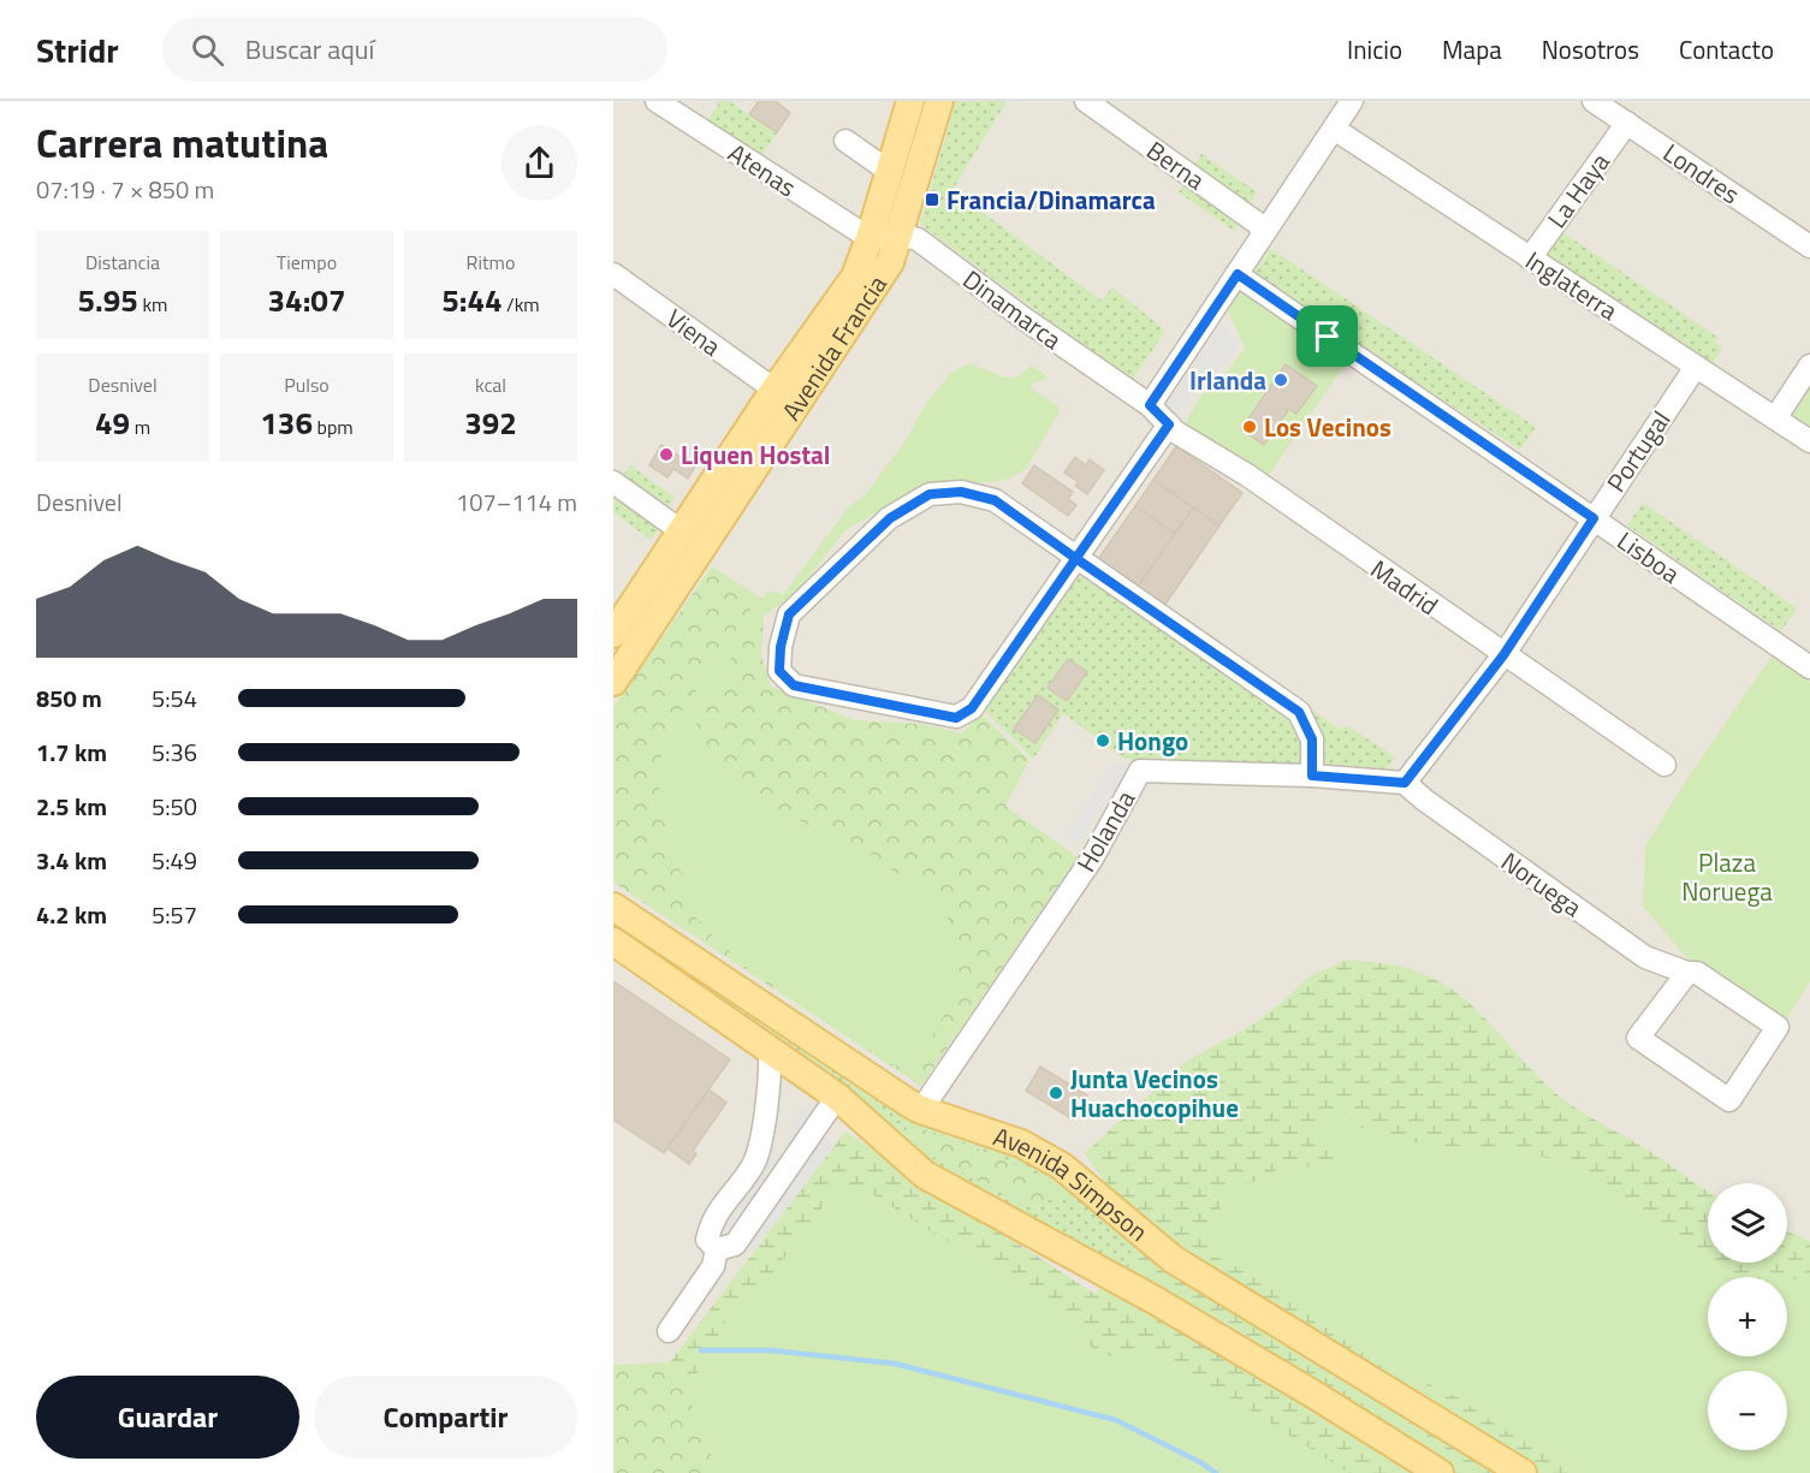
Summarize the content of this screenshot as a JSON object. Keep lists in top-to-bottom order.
{
  "streets": {
    "main road": ["Avenida Francia", "Avenida Simpson"],
    "street": [
      "Berna",
      "Atenas",
      "Londres",
      "La Haya",
      "Inglaterra",
      "Dinamarca",
      "Viena",
      "Portugal",
      "Lisboa",
      "Madrid",
      "Holanda",
      "Noruega"
    ]
  },
  "crossings": [
    ["Atenas", "Avenida Francia"],
    ["Londres", "La Haya"],
    ["La Haya", "Inglaterra"],
    ["Inglaterra", "Portugal"],
    ["Dinamarca", "Avenida Francia"],
    ["Dinamarca", "Madrid"],
    ["Viena", "Avenida Francia"],
    ["Portugal", "Lisboa"],
    ["Portugal", "Madrid"],
    ["Portugal", "Holanda"],
    ["Portugal", "Noruega"],
    ["Holanda", "Noruega"],
    ["Holanda", "Avenida Simpson"]
  ],
  "parks": ["Plaza Noruega"],
  "places": {
    "transit": ["Francia/Dinamarca"],
    "other": [
      "Irlanda",
      "Los Vecinos",
      "Liquen Hostal",
      "Hongo",
      "Junta Vecinos Huachocopihue"
    ]
  },
  "page": {
    "header": "Stridr",
    "search": "Buscar aquí",
    "nav": [
      "Inicio",
      "Mapa",
      "Nosotros",
      "Contacto"
    ],
    "heading": ["Carrera matutina", "07:19 · 7 × 850 m"],
    "stats": [
      ["Distancia", "5.95 km"],
      ["Tiempo", "34:07"],
      ["Ritmo", "5:44 /km"],
      ["Desnivel", "49 m"],
      ["Pulso", "136 bpm"],
      ["kcal", "392"]
    ],
    "chart": ["Desnivel", "107–114 m"],
    "list": [
      {
        "name": "850 m",
        "note": "5:54"
      },
      {
        "name": "1.7 km",
        "note": "5:36"
      },
      {
        "name": "2.5 km",
        "note": "5:50"
      },
      {
        "name": "3.4 km",
        "note": "5:49"
      },
      {
        "name": "4.2 km",
        "note": "5:57"
      }
    ],
    "map_buttons": ["+", "−"],
    "buttons": ["Guardar", "Compartir"]
  }
}
